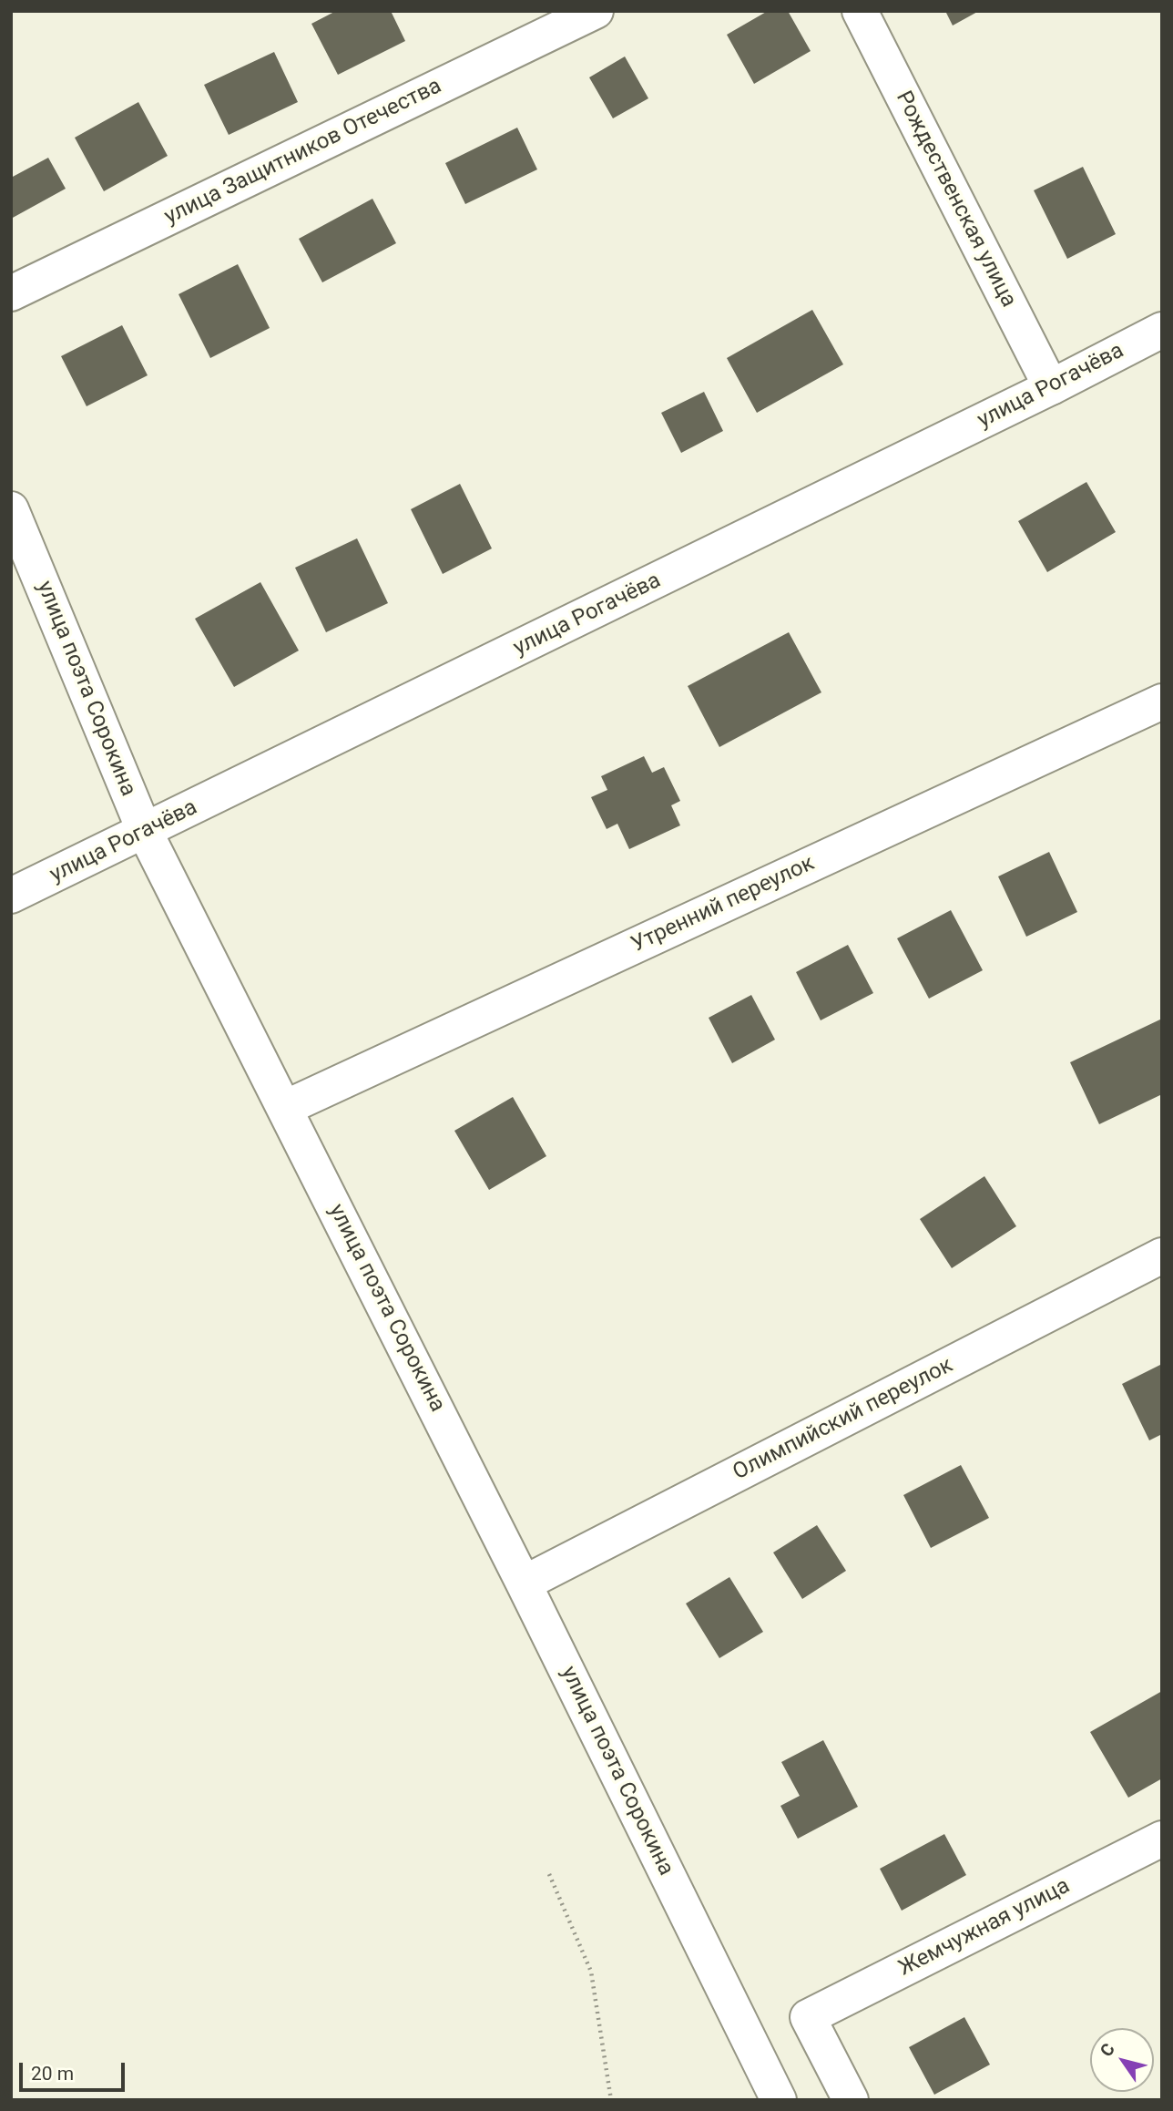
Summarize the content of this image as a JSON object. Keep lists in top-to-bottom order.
{
  "streets": {
    "street": [
      "улица Защитников Отечества",
      "Рождественская улица",
      "улица Рогачёва",
      "улица поэта Сорокина",
      "Утренний переулок",
      "Олимпийский переулок",
      "Жемчужная улица"
    ]
  },
  "crossings": [
    ["Рождественская улица", "улица Рогачёва"],
    ["улица Рогачёва", "улица поэта Сорокина"],
    ["улица поэта Сорокина", "Утренний переулок"],
    ["улица поэта Сорокина", "Олимпийский переулок"]
  ],
  "scale_bar": "20 m",
  "north": "top left"
}
